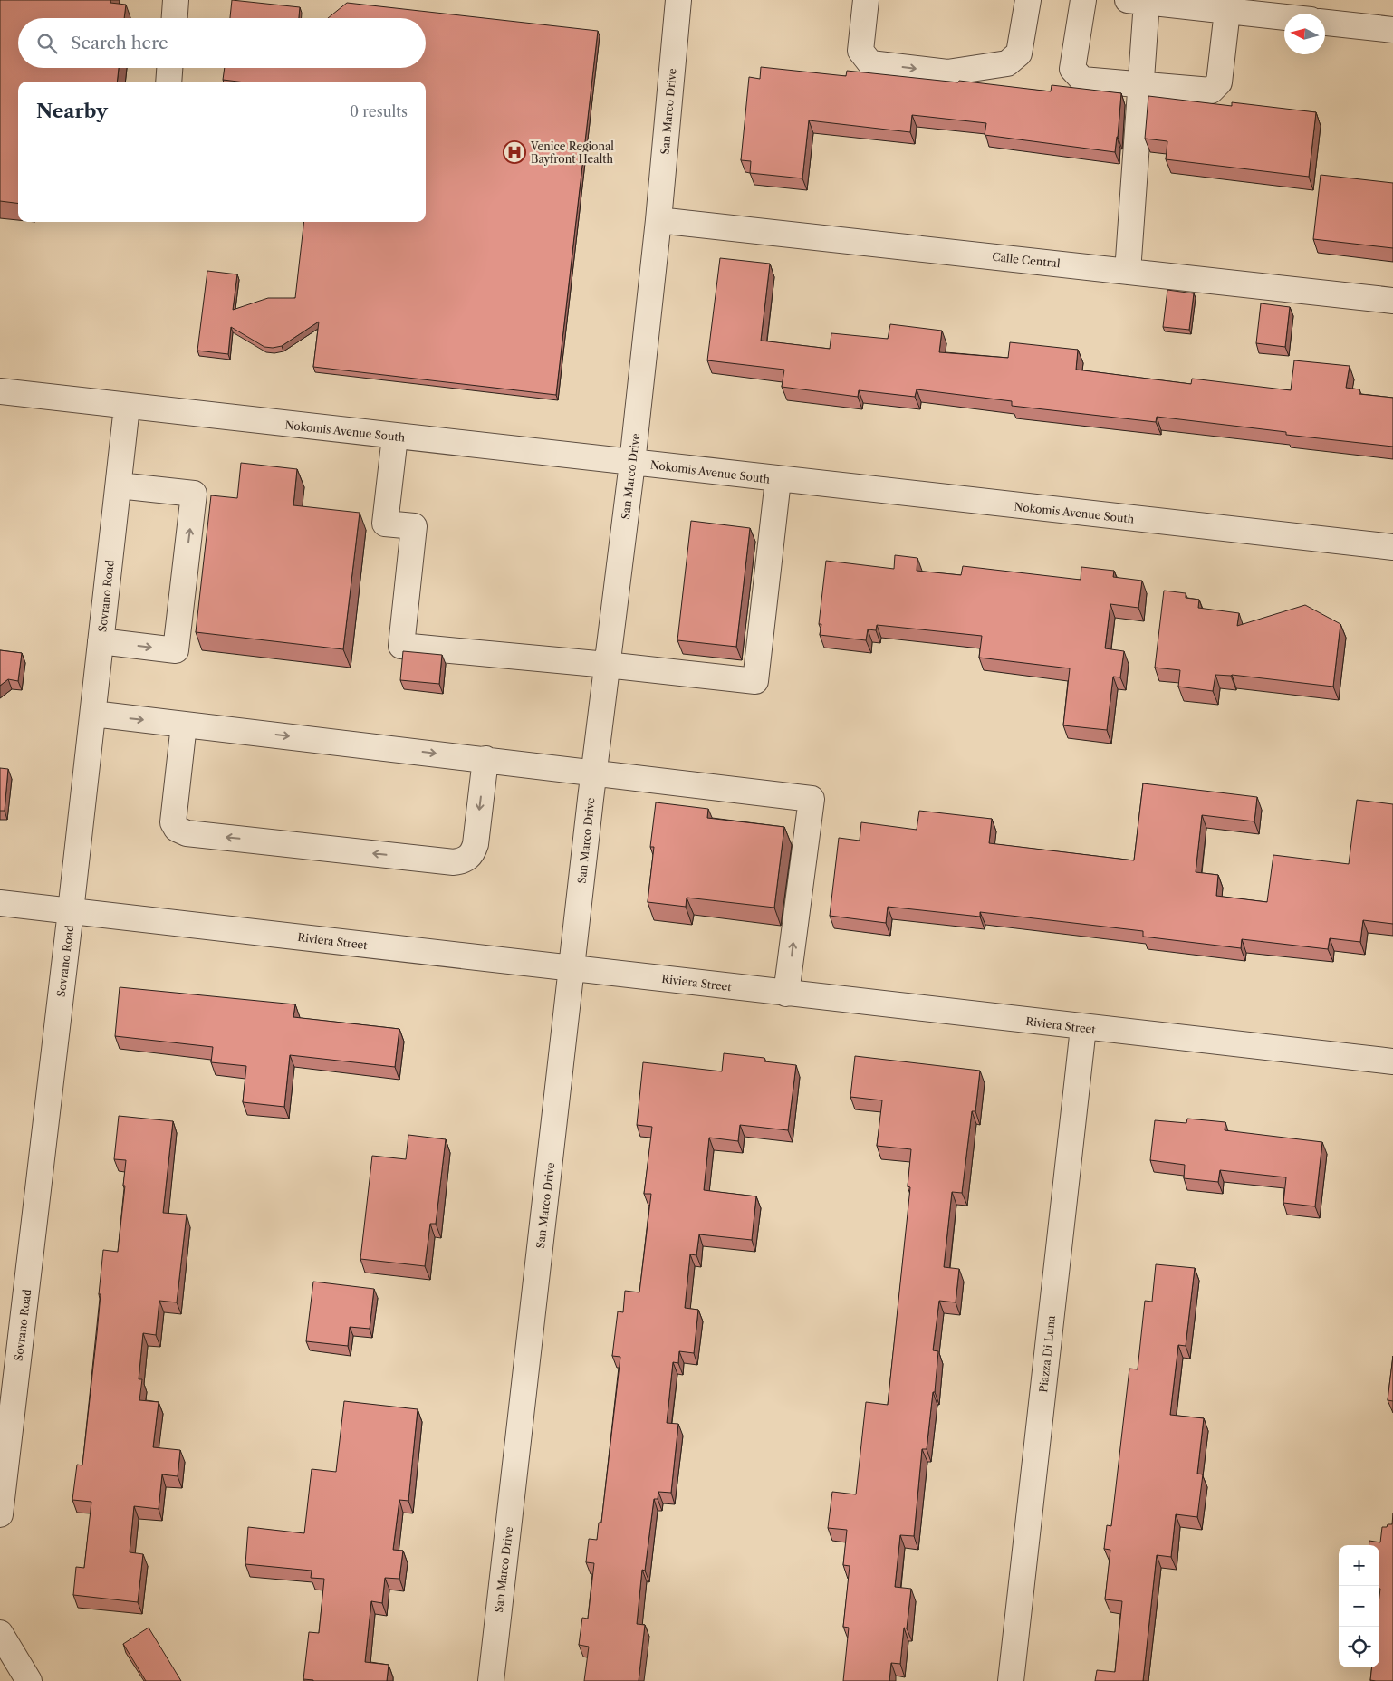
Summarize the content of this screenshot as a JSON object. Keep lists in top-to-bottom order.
{
  "streets": {
    "street": [
      "San Marco Drive",
      "Calle Central",
      "Nokomis Avenue South",
      "Sovrano Road",
      "Riviera Street",
      "Piazza Di Luna"
    ]
  },
  "crossings": [
    ["San Marco Drive", "Calle Central"],
    ["San Marco Drive", "Nokomis Avenue South"],
    ["San Marco Drive", "Riviera Street"],
    ["Nokomis Avenue South", "Sovrano Road"],
    ["Sovrano Road", "Riviera Street"],
    ["Riviera Street", "Piazza Di Luna"]
  ],
  "places": {
    "hospital": ["Venice Regional Bayfront Health"]
  },
  "north": "left",
  "page": {
    "search": "Search here",
    "heading": ["Nearby", "0 results"],
    "map_buttons": ["+", "−"]
  }
}
